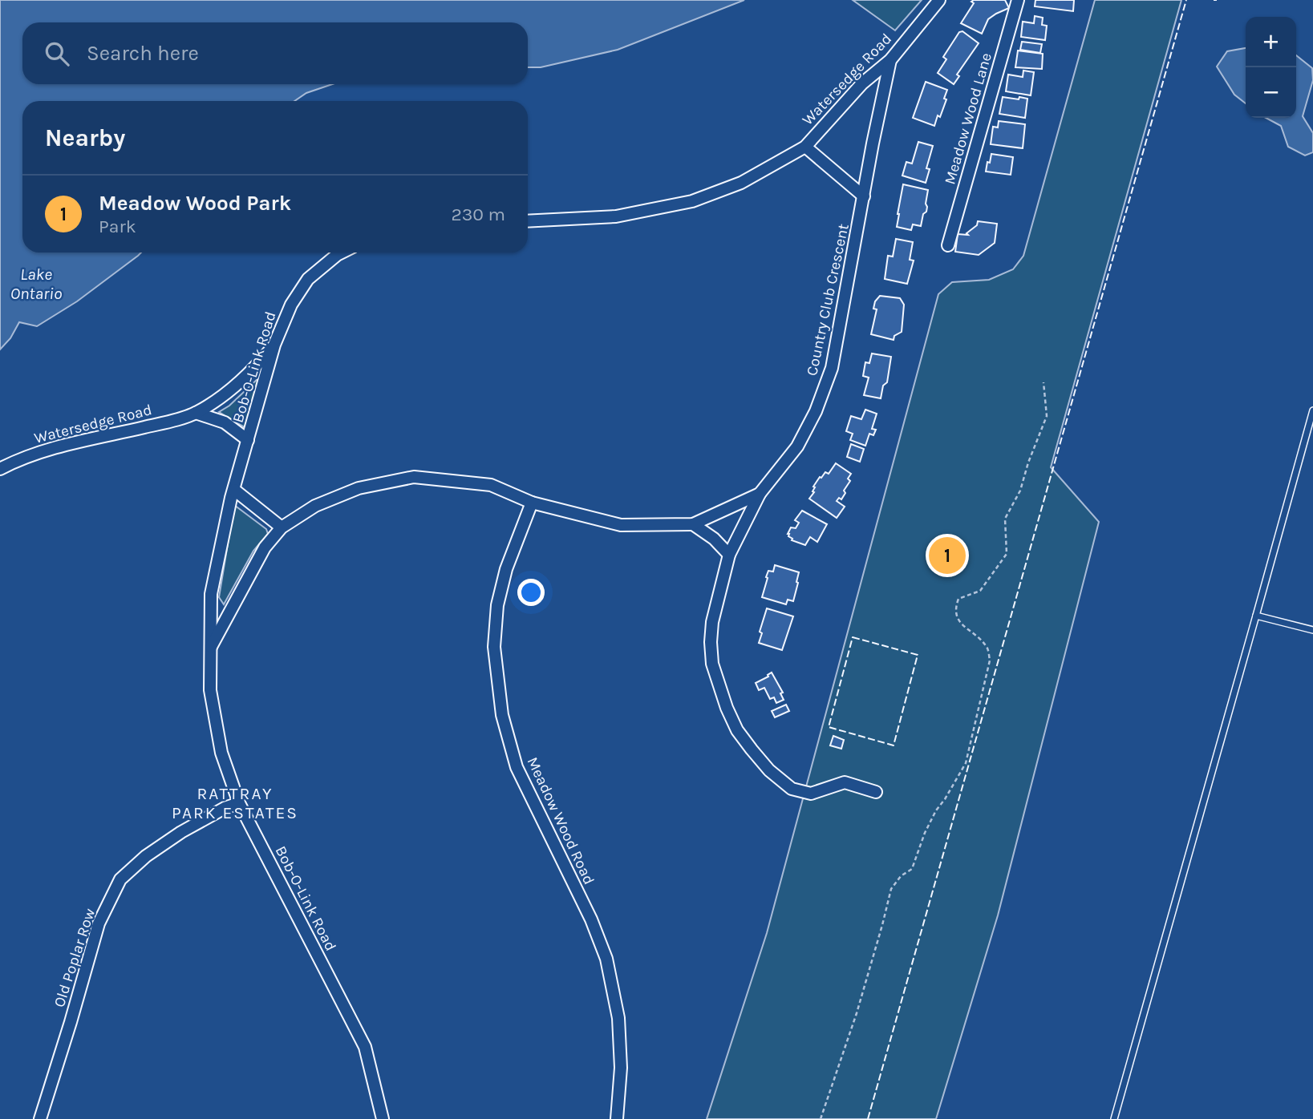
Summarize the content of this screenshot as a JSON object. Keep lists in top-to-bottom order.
{
  "streets": {
    "street": [
      "Watersedge Road",
      "Meadow Wood Lane",
      "Country Club Crescent",
      "Bob-O-Link Road",
      "Meadow Wood Road",
      "Old Poplar Row"
    ]
  },
  "crossings": [
    ["Watersedge Road", "Country Club Crescent"],
    ["Watersedge Road", "Bob-O-Link Road"],
    ["Country Club Crescent", "Bob-O-Link Road"],
    ["Country Club Crescent", "Meadow Wood Road"],
    ["Bob-O-Link Road", "Old Poplar Row"]
  ],
  "districts": ["RATTRAY PARK ESTATES"],
  "water": ["Lake Ontario"],
  "page": {
    "map_buttons": ["+", "−"],
    "search": "Search here",
    "heading": "Nearby",
    "list": [
      {
        "mark": "1",
        "name": "Meadow Wood Park",
        "note": "Park",
        "value": "230 m"
      }
    ],
    "pins": "1"
  }
}
